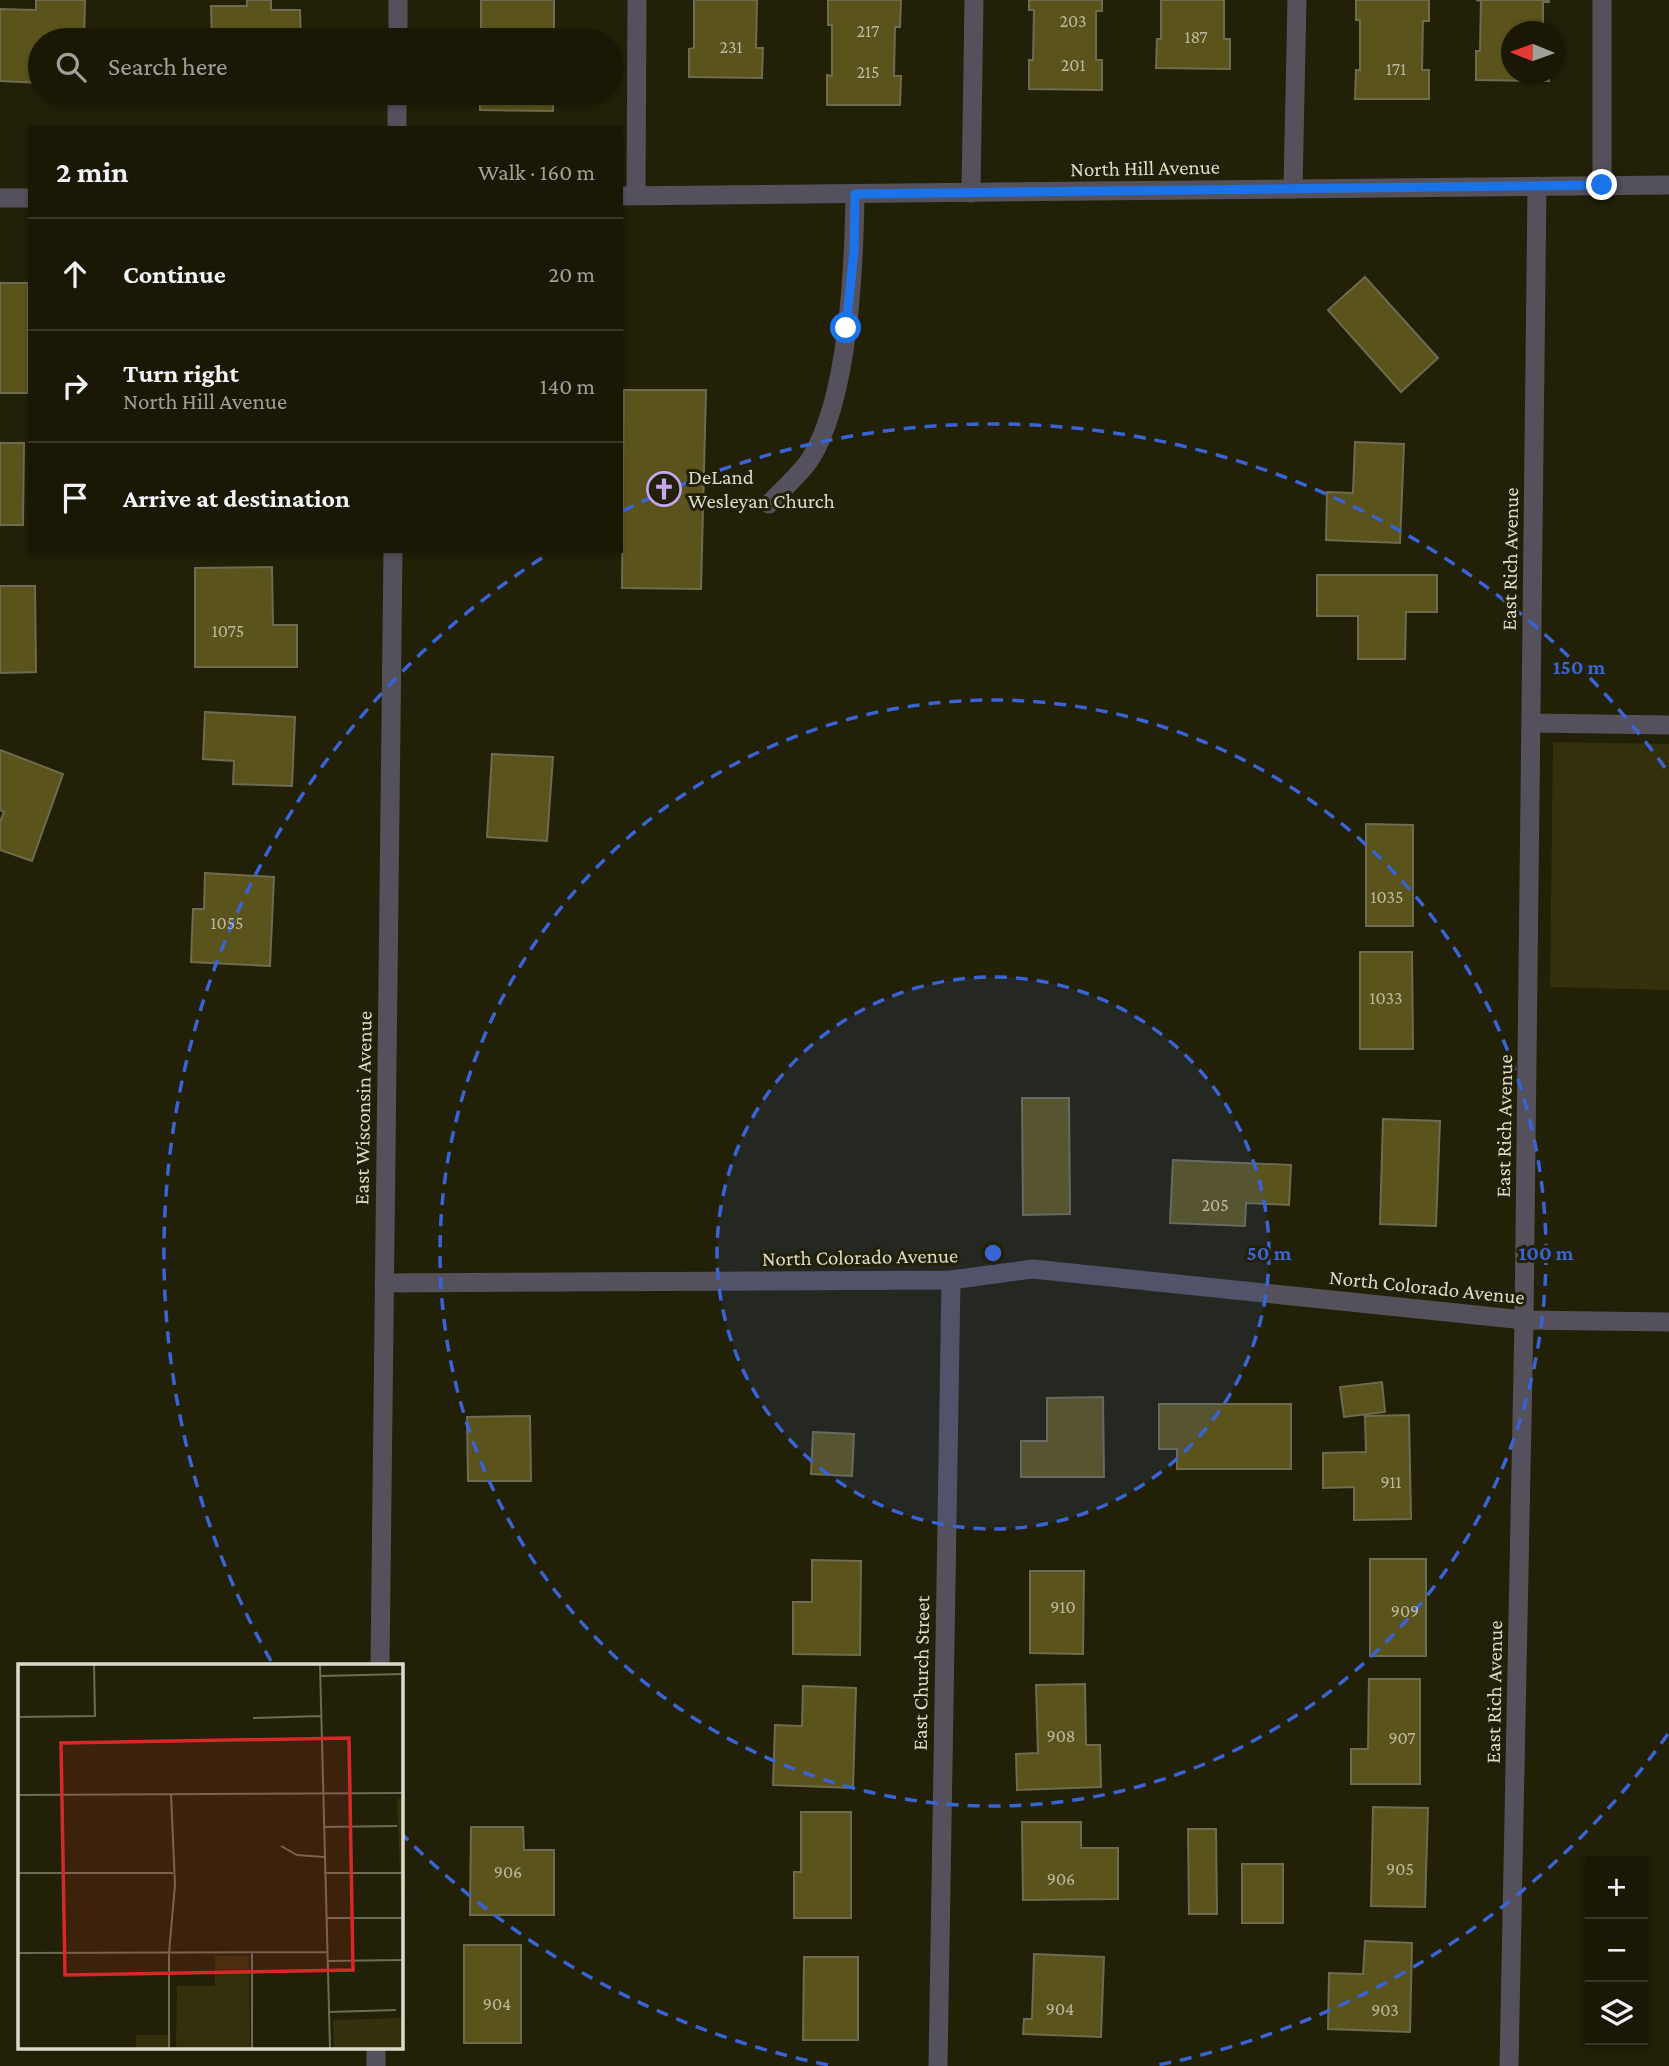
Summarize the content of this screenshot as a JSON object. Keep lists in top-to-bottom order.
{
  "streets": {
    "street": [
      "North Hill Avenue",
      "East Rich Avenue",
      "East Wisconsin Avenue",
      "North Colorado Avenue",
      "East Church Street"
    ]
  },
  "crossings": [
    ["North Hill Avenue", "East Rich Avenue"],
    ["East Rich Avenue", "North Colorado Avenue"],
    ["East Wisconsin Avenue", "North Colorado Avenue"],
    ["North Colorado Avenue", "East Church Street"]
  ],
  "places": {
    "church": ["DeLand Wesleyan Church"]
  },
  "house_numbers": [
    "203",
    "217",
    "187",
    "231",
    "201",
    "171",
    "215",
    "1075",
    "1035",
    "1055",
    "1033",
    "205",
    "911",
    "910",
    "909",
    "908",
    "907",
    "905",
    "906",
    "906",
    "904",
    "904",
    "903"
  ],
  "north": "left",
  "page": {
    "search": "Search here",
    "heading": ["2 min", "Walk · 160 m"],
    "list": [
      ["Continue", "20 m"],
      ["Turn right", "North Hill Avenue", "140 m"],
      "Arrive at destination"
    ],
    "map_buttons": ["+", "−"]
  },
  "rings": ["150 m", "50 m", "100 m"]
}
